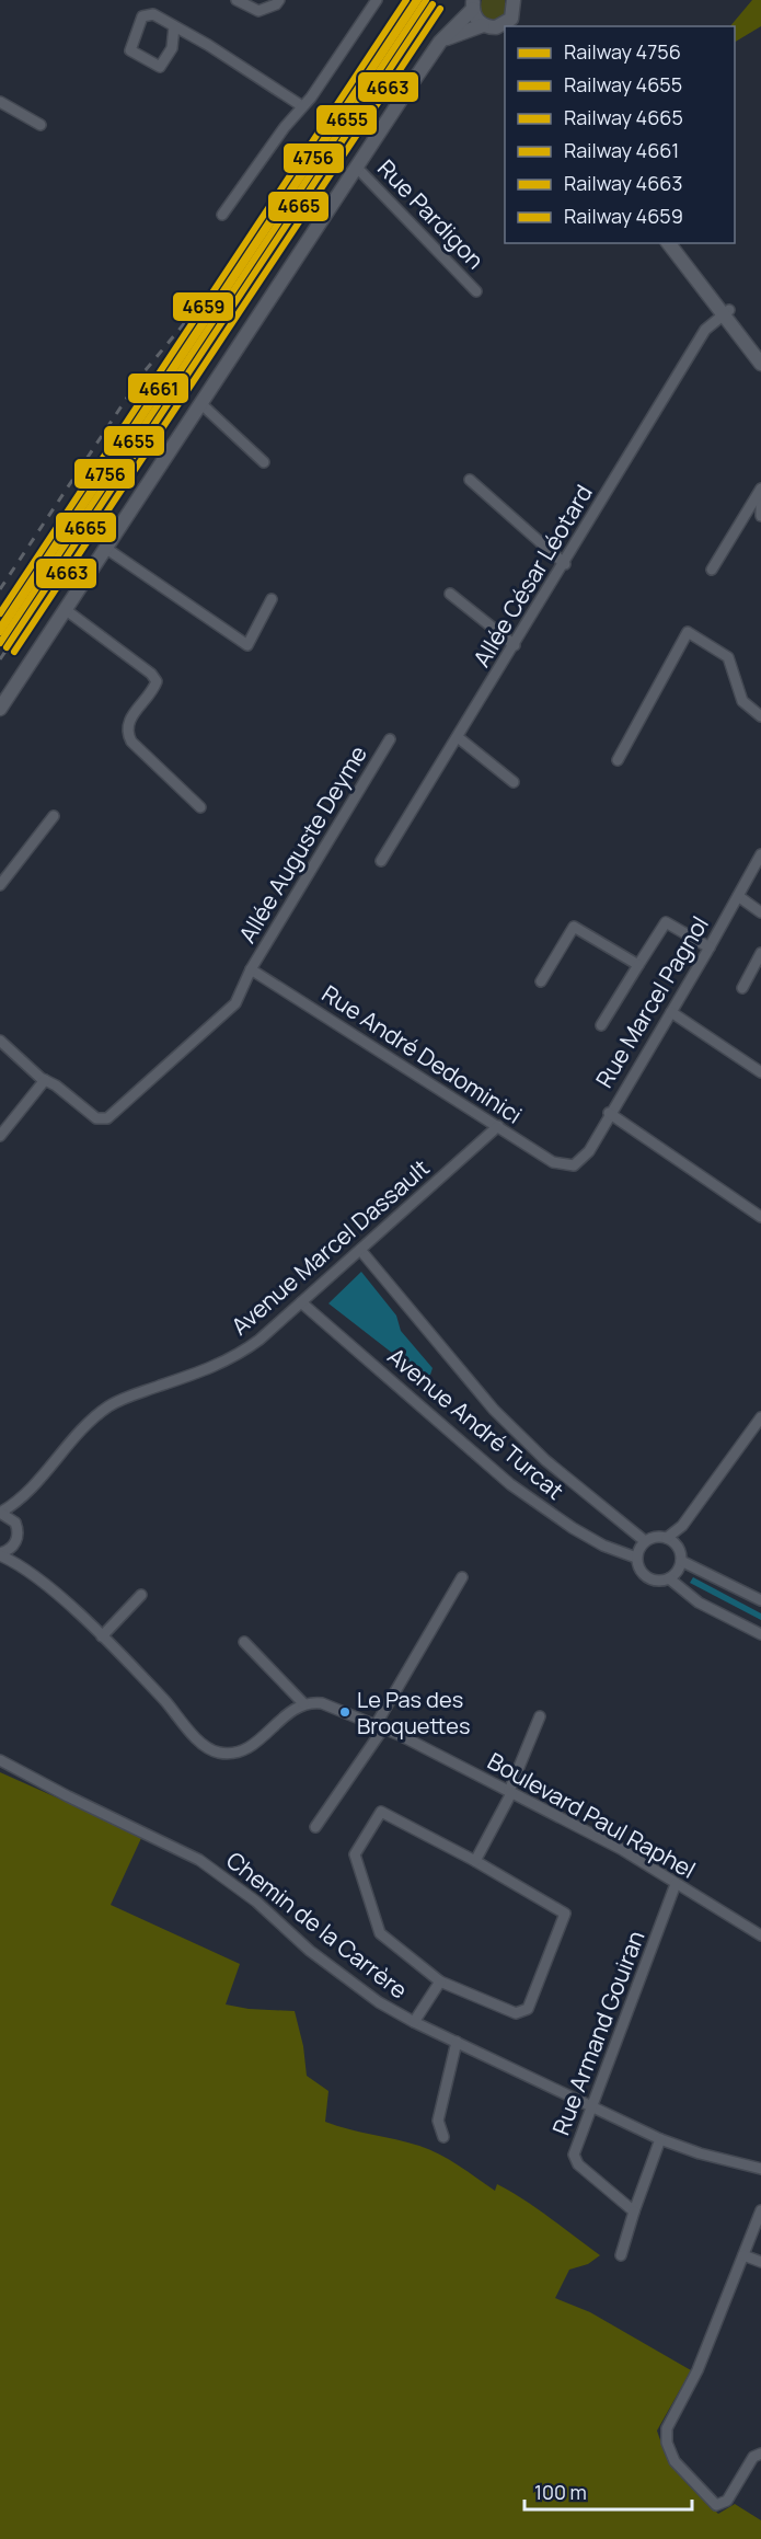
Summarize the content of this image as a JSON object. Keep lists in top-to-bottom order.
{
  "streets": {
    "street": [
      "Rue Pardigon",
      "Allée César Léotard",
      "Allée Auguste Deyme",
      "Rue Marcel Pagnol",
      "Rue André Dedominici",
      "Avenue Marcel Dassault",
      "Avenue André Turcat",
      "Boulevard Paul Raphel",
      "Chemin de la Carrère",
      "Rue Armand Gouiran"
    ]
  },
  "crossings": [
    ["Allée Auguste Deyme", "Rue André Dedominici"],
    ["Rue Marcel Pagnol", "Rue André Dedominici"],
    ["Rue André Dedominici", "Avenue Marcel Dassault"],
    ["Avenue Marcel Dassault", "Avenue André Turcat"],
    ["Boulevard Paul Raphel", "Rue Armand Gouiran"],
    ["Chemin de la Carrère", "Rue Armand Gouiran"]
  ],
  "places": ["Le Pas des Broquettes"],
  "lines": [
    "rail line 4756",
    "rail line 4655",
    "rail line 4661",
    "rail line 4659",
    "rail line 4665",
    "rail line 4663"
  ],
  "legend": [
    "Railway 4756",
    "Railway 4655",
    "Railway 4665",
    "Railway 4661",
    "Railway 4663",
    "Railway 4659"
  ],
  "scale_bar": "100 m"
}
